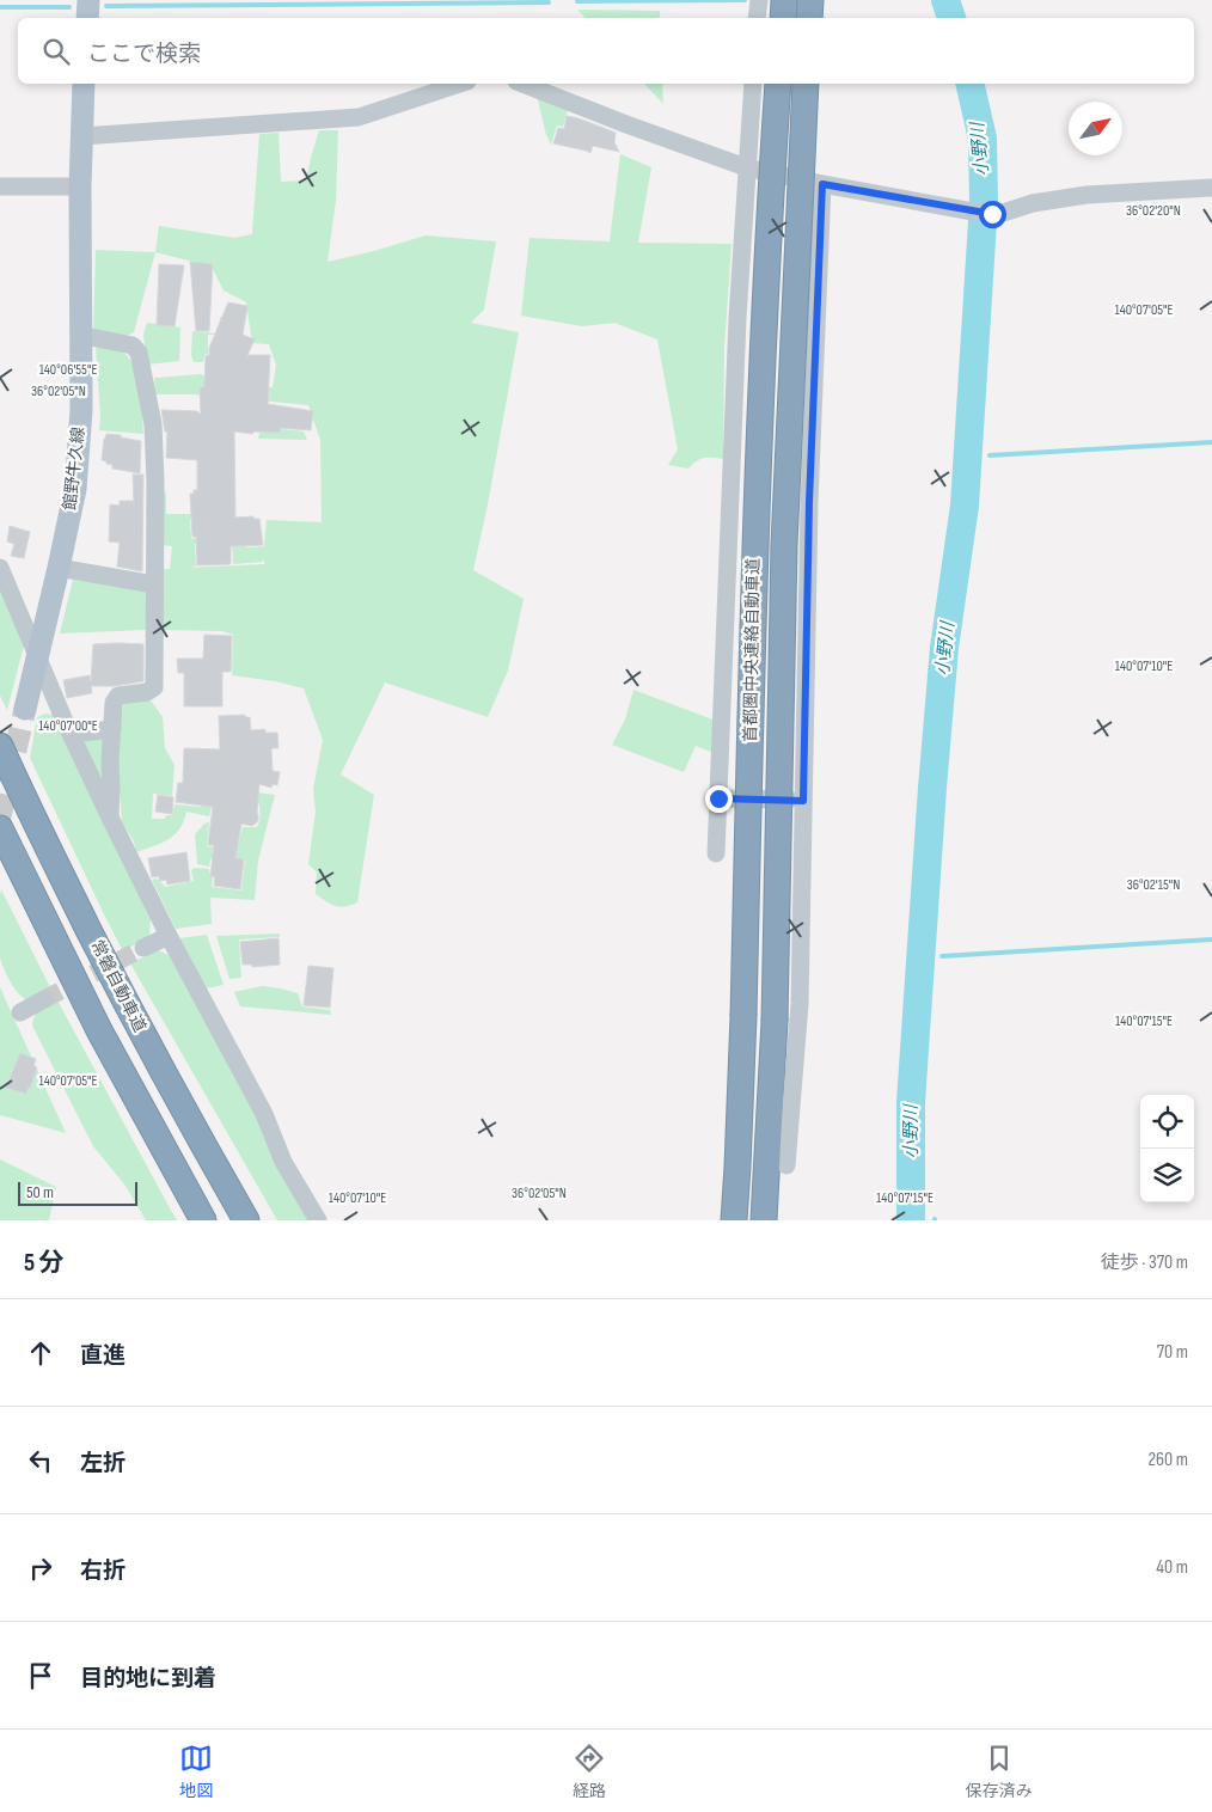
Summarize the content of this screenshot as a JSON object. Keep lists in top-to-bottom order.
{
  "streets": {
    "highway": ["首都圏中央連絡自動車道", "常磐自動車道"],
    "main road": ["館野牛久線"]
  },
  "water": ["小野川"],
  "scale_bar": "50 m",
  "north": "top right",
  "page": {
    "search": "ここで検索",
    "scale": "50 m",
    "heading": ["5 分", "徒歩 · 370 m"],
    "list": [
      ["直進", "70 m"],
      ["左折", "260 m"],
      ["右折", "40 m"],
      "目的地に到着"
    ],
    "nav": ["地図", "経路", "保存済み"]
  },
  "coordinates": [
    "36°02'20\"N",
    "140°07'05\"E",
    "140°06'55\"E",
    "36°02'05\"N",
    "140°07'10\"E",
    "140°07'00\"E",
    "36°02'15\"N",
    "140°07'15\"E"
  ]
}
